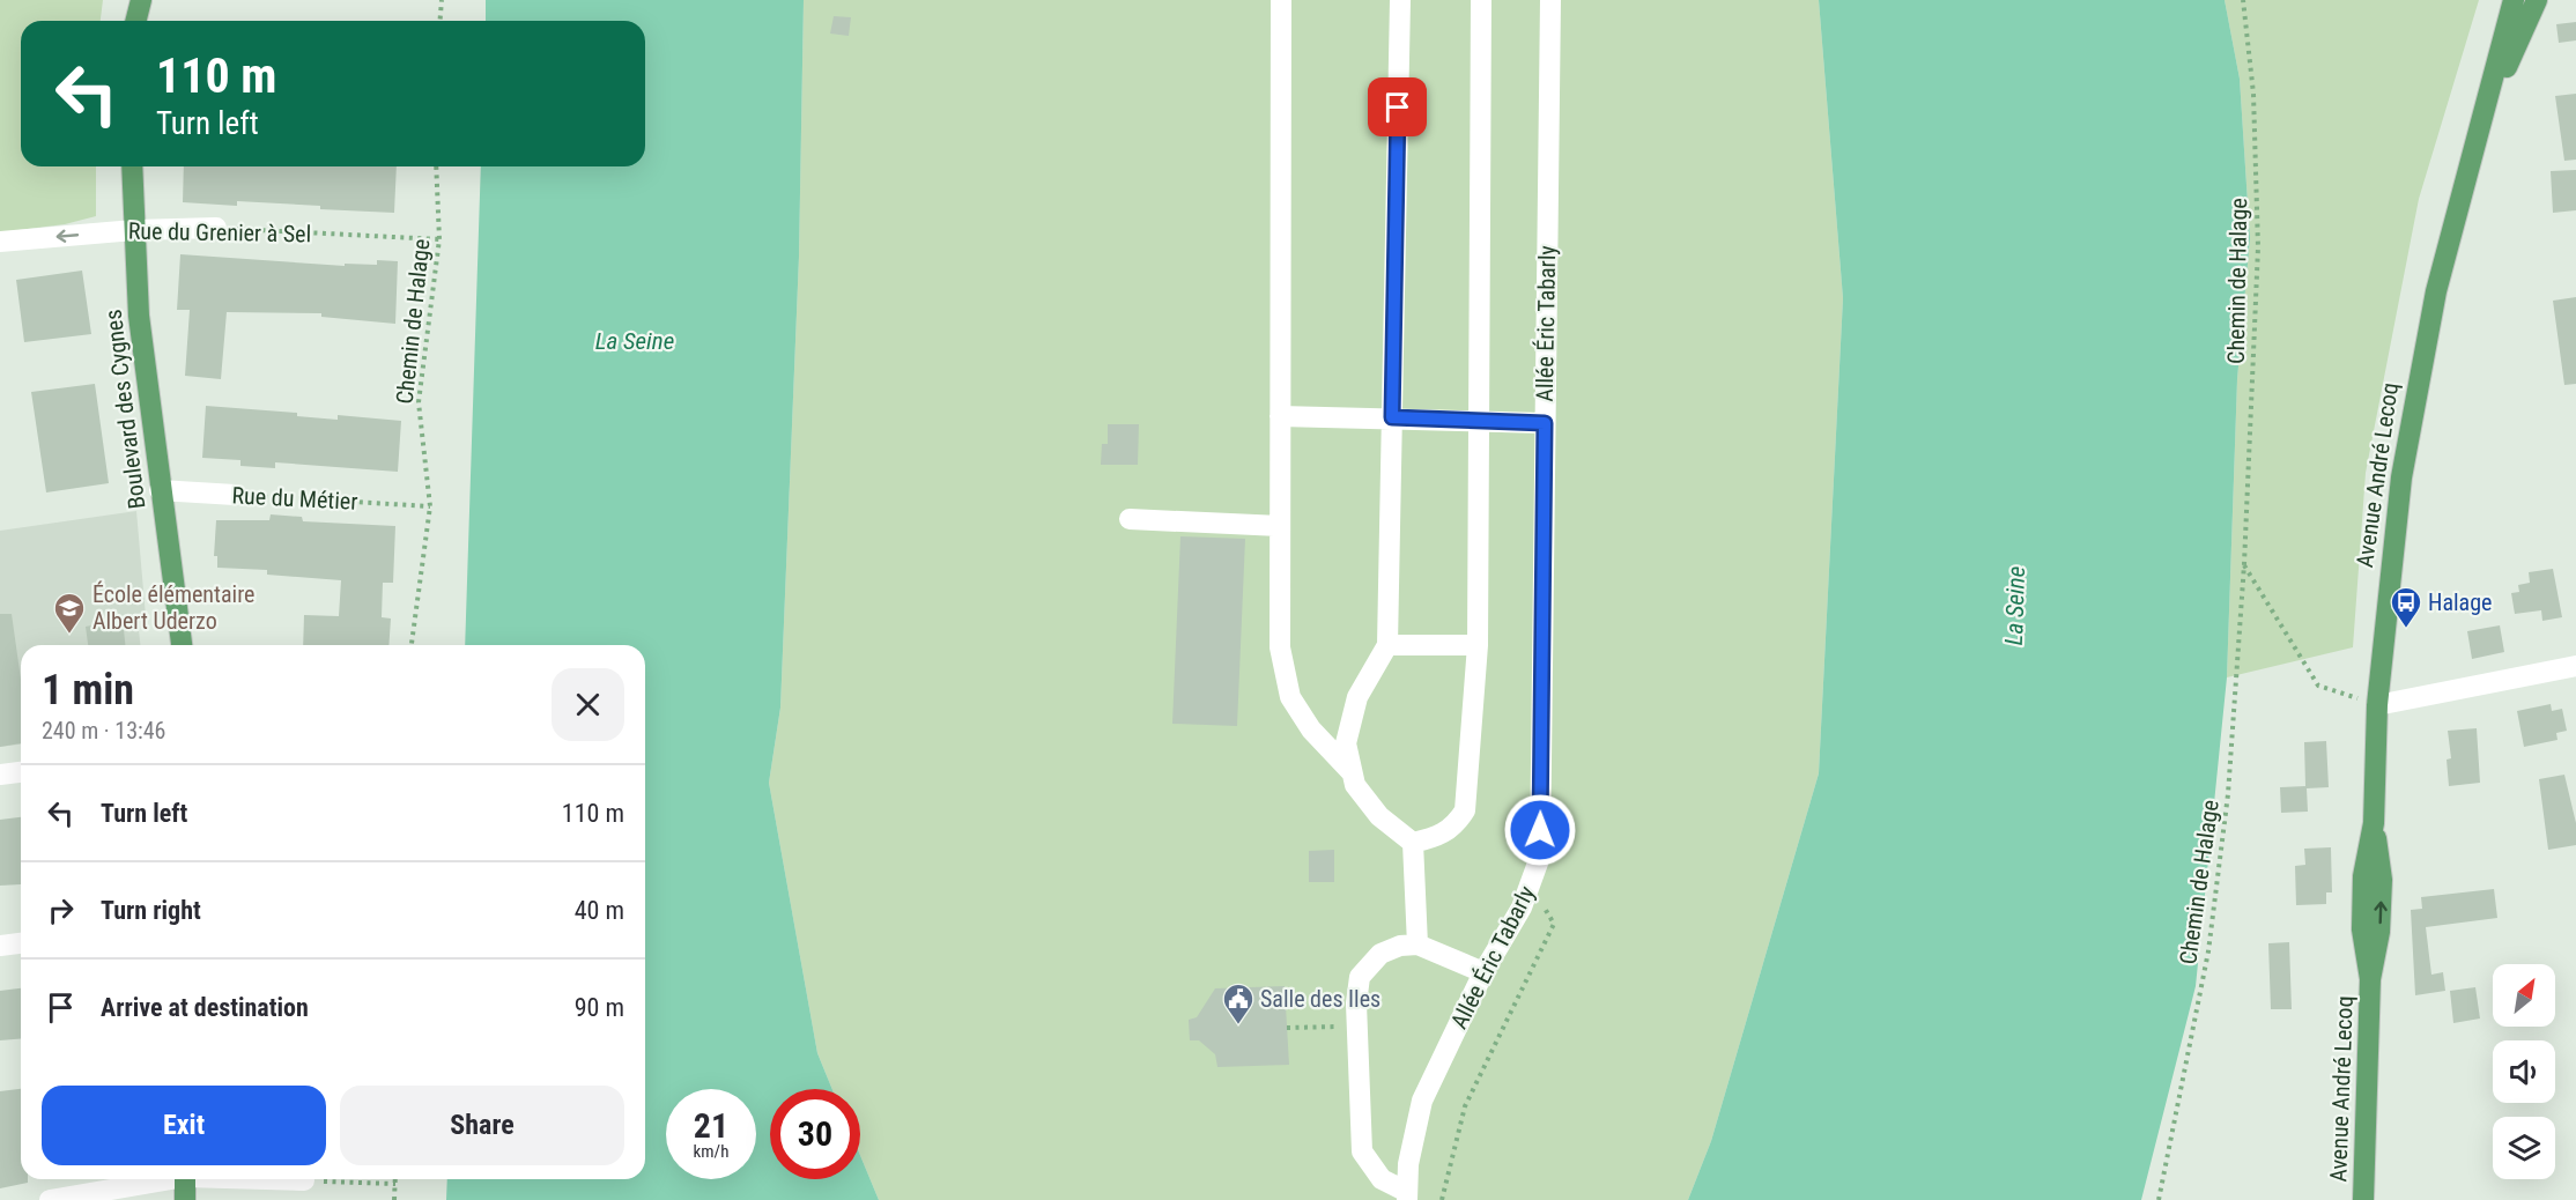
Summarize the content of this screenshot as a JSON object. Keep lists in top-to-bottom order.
{
  "streets": {
    "main road": ["Boulevard des Cygnes", "Avenue André Lecoq"],
    "street": ["Rue du Grenier à Sel", "Allée Éric Tabarly", "Rue du Métier"],
    "path": ["Chemin de Halage"]
  },
  "crossings": [
    ["Rue du Grenier à Sel", "Chemin de Halage"],
    ["Rue du Grenier à Sel", "Boulevard des Cygnes"],
    ["Chemin de Halage", "Rue du Métier"],
    ["Boulevard des Cygnes", "Rue du Métier"]
  ],
  "water": ["La Seine"],
  "places": {
    "bus stop": ["Halage"],
    "school or university": ["École élémentaire Albert Uderzo"],
    "public building": ["Salle des Iles"]
  },
  "north": "top right",
  "page": {
    "turn": ["110 m", "Turn left"],
    "heading": ["1 min", "240 m · 13:46"],
    "list": [
      {
        "name": "Turn left",
        "value": "110 m"
      },
      {
        "name": "Turn right",
        "value": "40 m"
      },
      {
        "name": "Arrive at destination",
        "value": "90 m"
      }
    ],
    "buttons": ["Exit", "Share"],
    "speed": "21 km/h",
    "limit": "30"
  }
}
